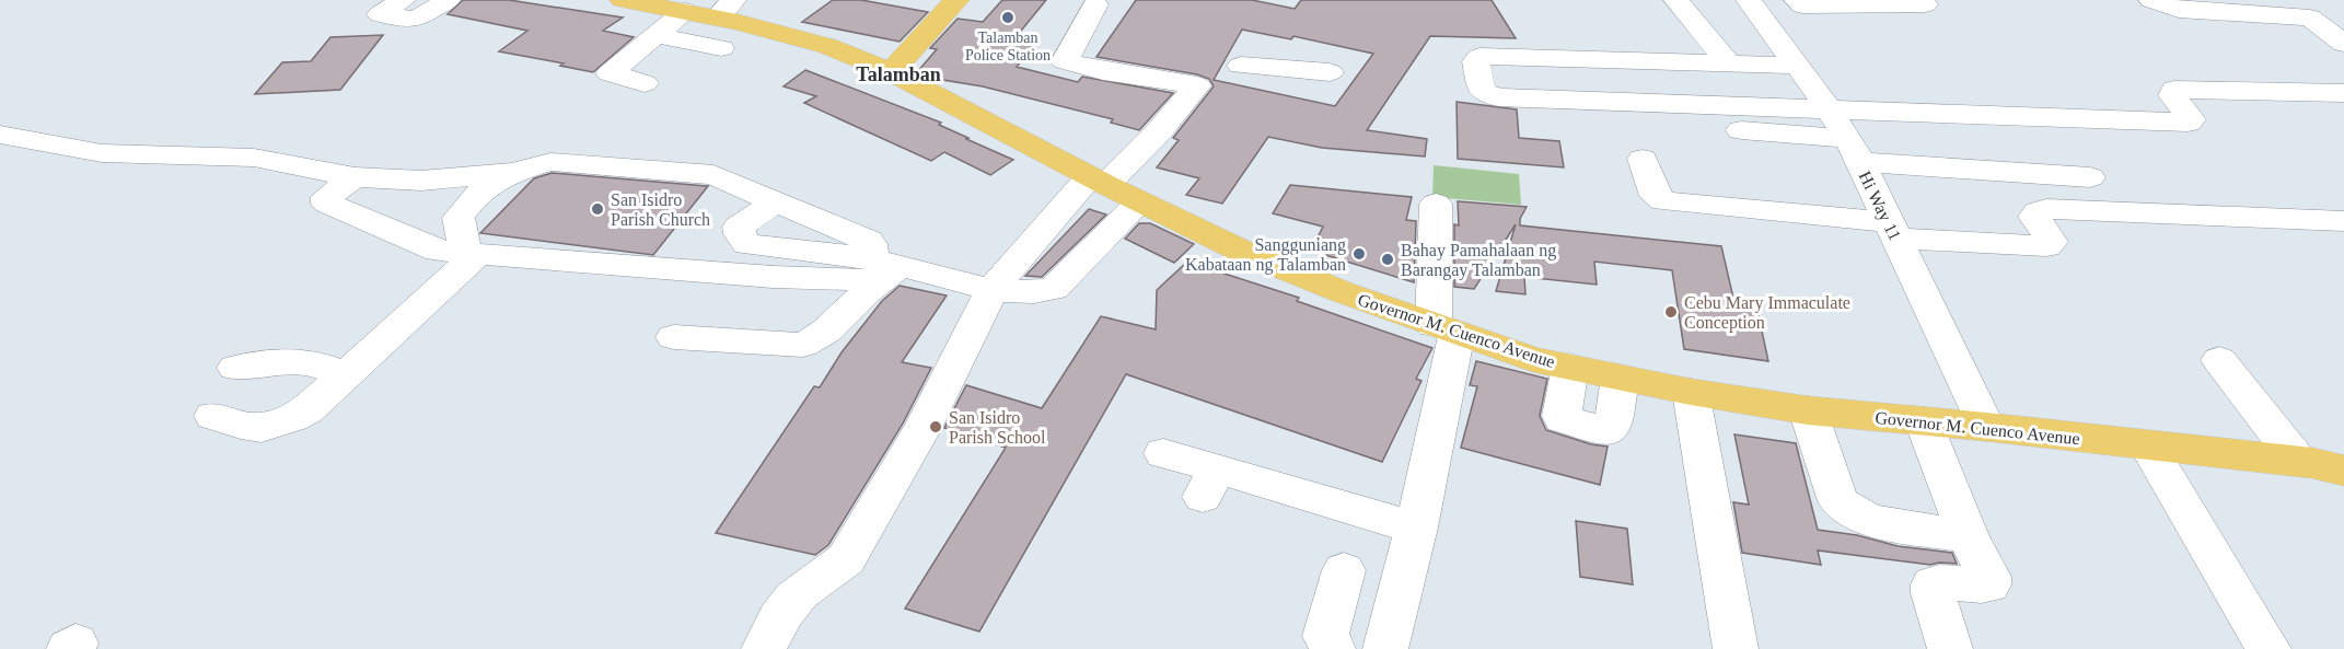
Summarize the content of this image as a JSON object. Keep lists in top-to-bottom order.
{
  "streets": {
    "main road": ["Governor M. Cuenco Avenue"],
    "street": ["Hi Way 11"]
  },
  "crossings": [
    ["Hi Way 11", "Governor M. Cuenco Avenue"]
  ],
  "districts": ["Talamban"],
  "places": [
    "Talamban Police Station",
    "San Isidro Parish Church",
    "Sangguniang Kabataan ng Talamban",
    "Bahay Pamahalaan ng Barangay Talamban",
    "Cebu Mary Immaculate Conception",
    "San Isidro Parish School"
  ]
}
